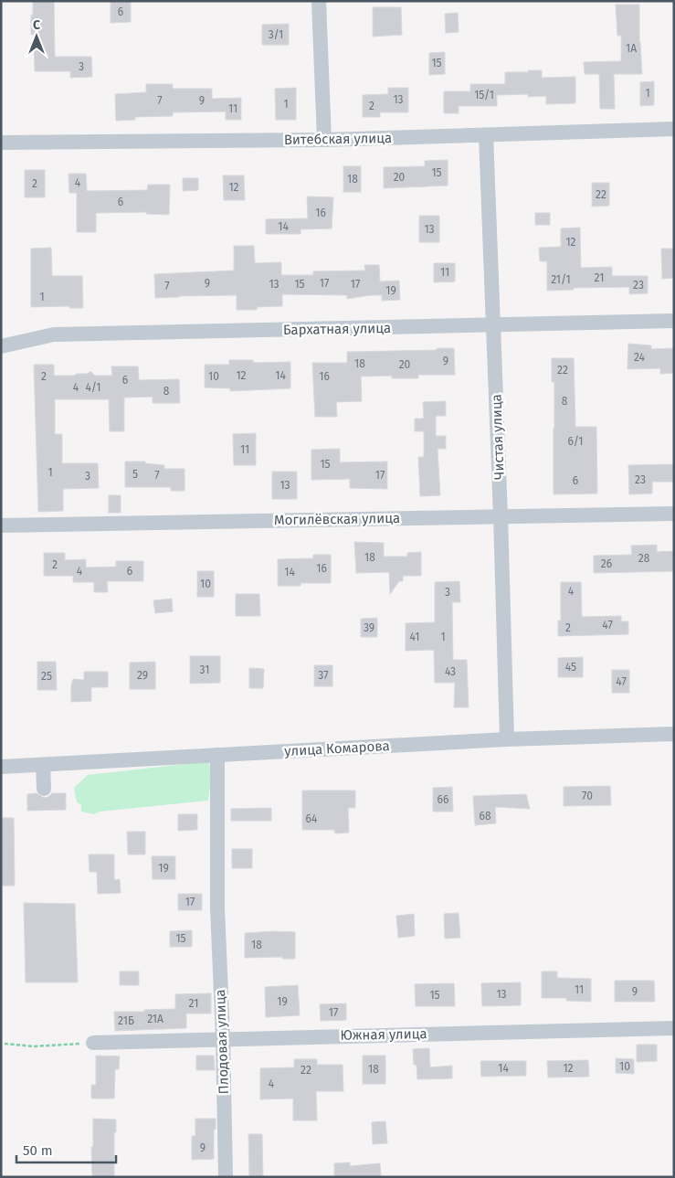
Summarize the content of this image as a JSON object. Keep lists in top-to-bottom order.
{
  "streets": {
    "street": [
      "Витебская улица",
      "Бархатная улица",
      "Чистая улица",
      "Могилёвская улица",
      "улица Комарова",
      "Южная улица",
      "Плодовая улица"
    ]
  },
  "crossings": [
    ["Витебская улица", "Чистая улица"],
    ["Бархатная улица", "Чистая улица"],
    ["Чистая улица", "Могилёвская улица"],
    ["Чистая улица", "улица Комарова"],
    ["улица Комарова", "Плодовая улица"],
    ["Южная улица", "Плодовая улица"]
  ],
  "house_numbers": [
    "6",
    "3/1",
    "1А",
    "15",
    "3",
    "1",
    "15/1",
    "13",
    "7",
    "9",
    "1",
    "2",
    "11",
    "15",
    "20",
    "18",
    "4",
    "2",
    "12",
    "22",
    "6",
    "16",
    "14",
    "13",
    "12",
    "11",
    "21",
    "21/1",
    "9",
    "17",
    "13",
    "15",
    "17",
    "23",
    "7",
    "19",
    "1",
    "24",
    "9",
    "18",
    "20",
    "22",
    "12",
    "14",
    "2",
    "10",
    "16",
    "6",
    "4",
    "4/1",
    "8",
    "8",
    "6/1",
    "11",
    "15",
    "1",
    "5",
    "7",
    "17",
    "3",
    "23",
    "6",
    "13",
    "18",
    "28",
    "26",
    "2",
    "16",
    "4",
    "6",
    "14",
    "10",
    "4",
    "3",
    "47",
    "39",
    "2",
    "41",
    "1",
    "45",
    "31",
    "43",
    "29",
    "37",
    "25",
    "47",
    "70",
    "66",
    "68",
    "64",
    "19",
    "17",
    "15",
    "18",
    "11",
    "9",
    "13",
    "15",
    "19",
    "21",
    "17",
    "21А",
    "21Б",
    "10",
    "14",
    "12",
    "18",
    "22",
    "4",
    "9"
  ],
  "scale_bar": "50 m",
  "north": "top"
}
